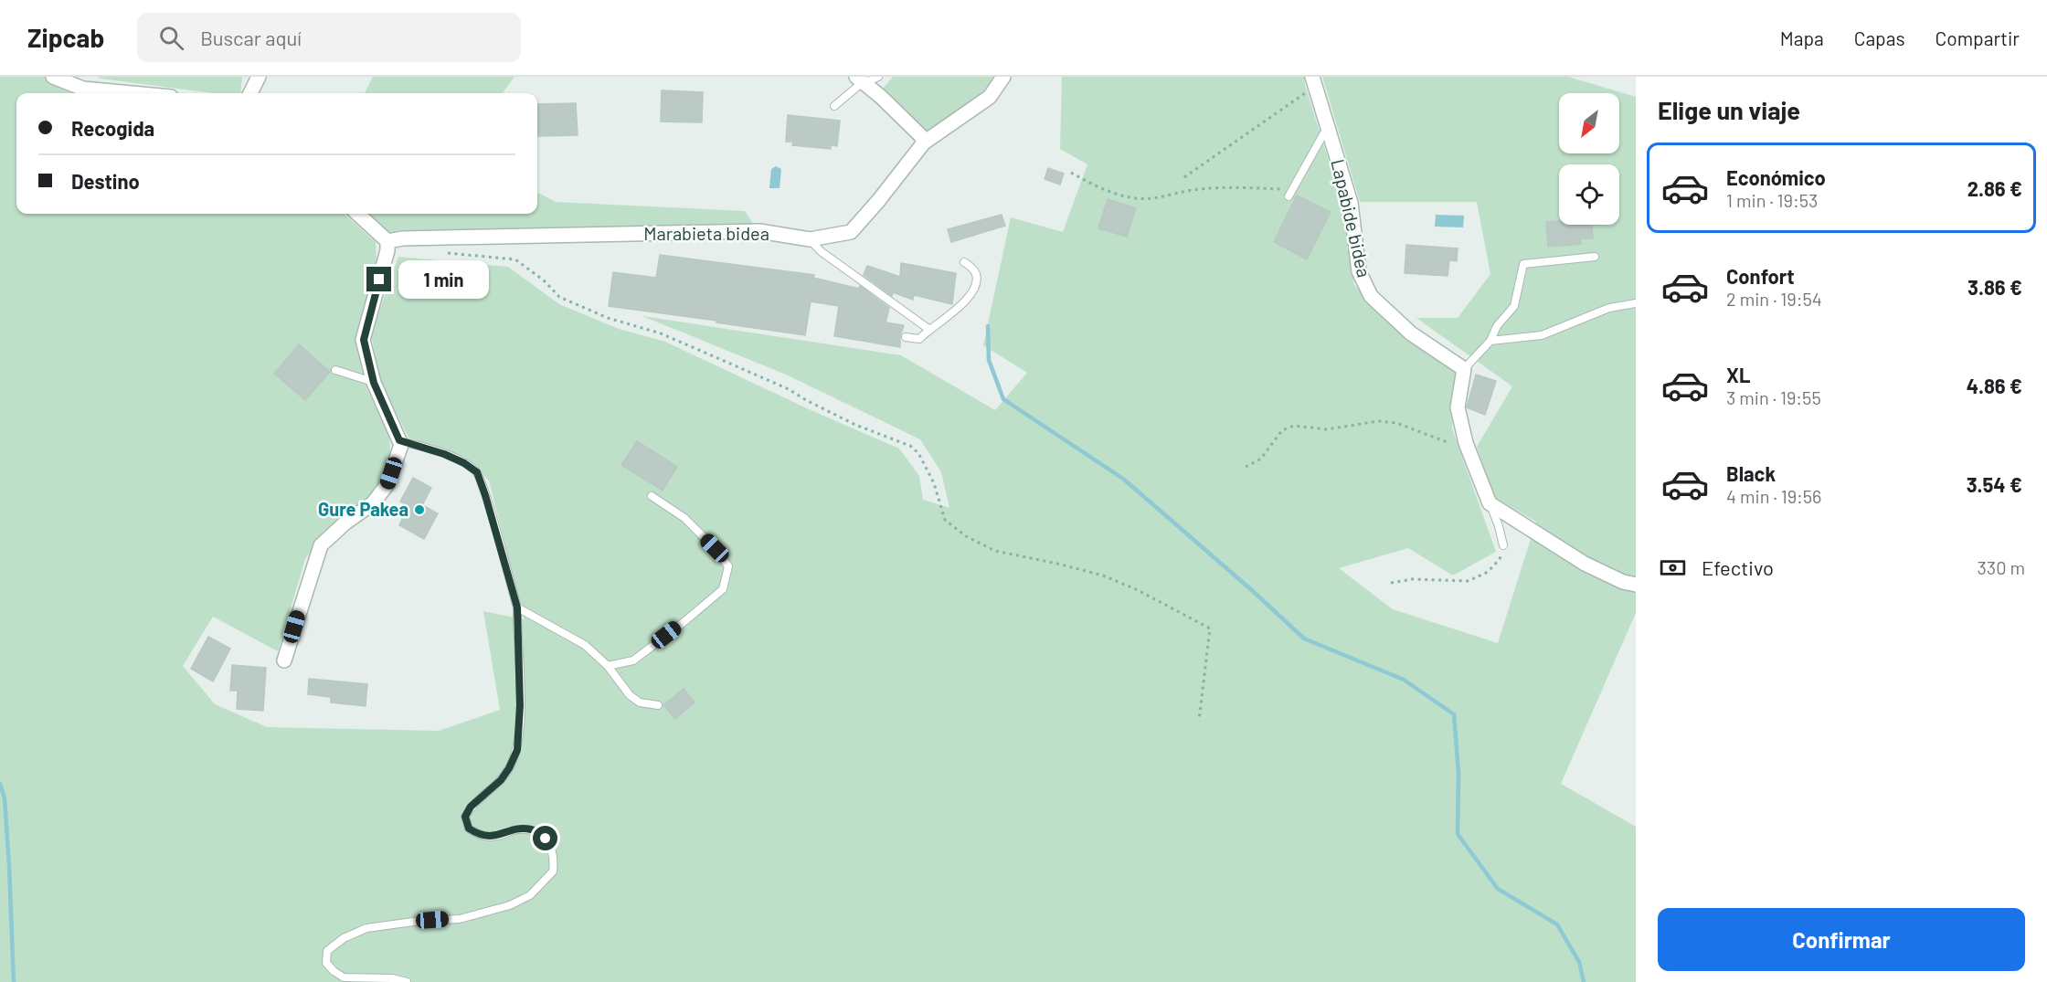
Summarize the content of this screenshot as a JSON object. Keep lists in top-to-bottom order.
{
  "streets": {
    "street": ["Lapabide bidea", "Marabieta bidea"]
  },
  "places": ["Gure Pakea"],
  "north": "bottom left",
  "page": {
    "header": "Zipcab",
    "search": "Buscar aquí",
    "nav": ["Mapa", "Capas", "Compartir"],
    "heading": "Elige un viaje",
    "banner": ["Recogida", "Destino"],
    "list": [
      {
        "name": "Económico",
        "note": "1 min · 19:53",
        "value": "2.86 €"
      },
      {
        "name": "Confort",
        "note": "2 min · 19:54",
        "value": "3.86 €"
      },
      {
        "name": "XL",
        "note": "3 min · 19:55",
        "value": "4.86 €"
      },
      {
        "name": "Black",
        "note": "4 min · 19:56",
        "value": "3.54 €"
      }
    ],
    "bubble": "1 min",
    "pay": ["Efectivo", "330 m"],
    "buttons": "Confirmar"
  }
}
